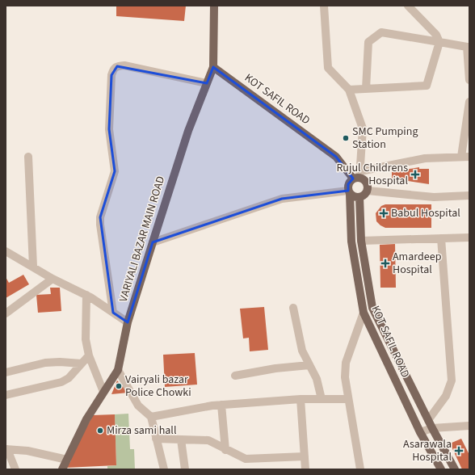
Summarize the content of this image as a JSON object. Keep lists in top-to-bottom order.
{
  "streets": {
    "main road": ["KOT SAFIL ROAD", "VARIYALI BAZAR MAIN ROAD"]
  },
  "crossings": [
    ["KOT SAFIL ROAD", "VARIYALI BAZAR MAIN ROAD"]
  ],
  "places": {
    "other": ["SMC Pumping Station", "Vairyali bazar Police Chowki", "Mirza sami hall"],
    "health": [
      "Rujul Childrens Hospital",
      "Babul Hospital",
      "Amardeep Hospital",
      "Asarawala Hospital"
    ]
  }
}
